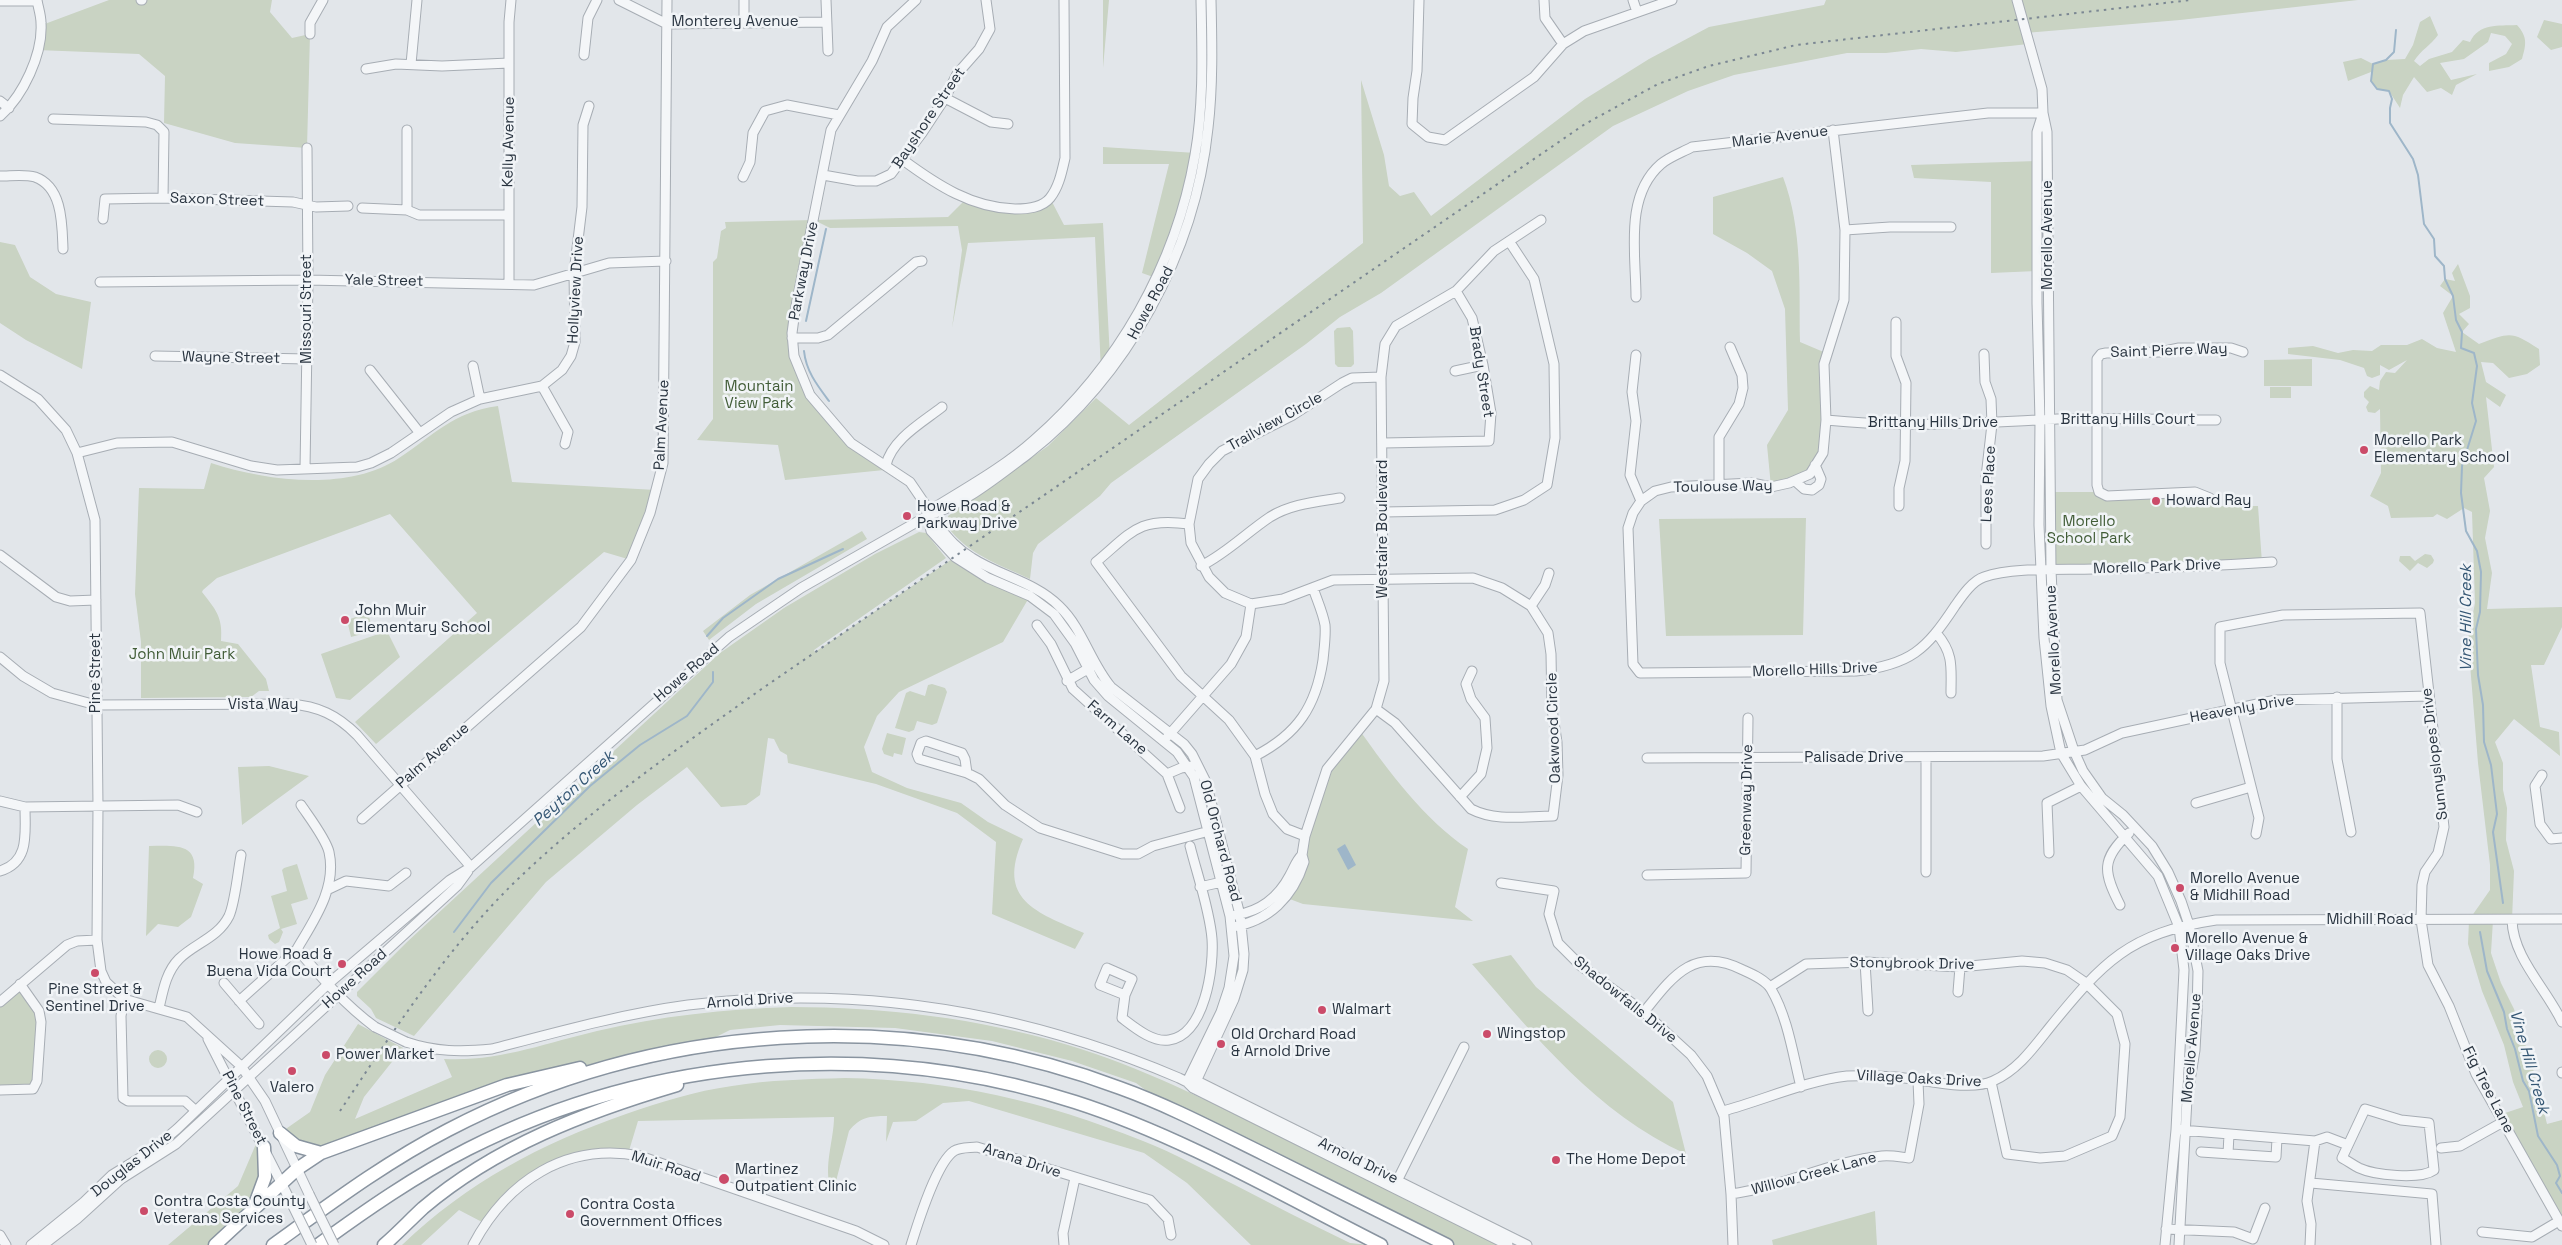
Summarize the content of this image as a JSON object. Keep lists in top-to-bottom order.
{
  "streets": {
    "street": [
      "Monterey Avenue",
      "Bayshore Street",
      "Marie Avenue",
      "Kelly Avenue",
      "Saxon Street",
      "Morello Avenue",
      "Parkway Drive",
      "Yale Street",
      "Hollyview Drive",
      "Howe Road",
      "Missouri Street",
      "Saint Pierre Way",
      "Wayne Street",
      "Brady Street",
      "Brittany Hills Court",
      "Trailview Circle",
      "Brittany Hills Drive",
      "Palm Avenue",
      "Lees Place",
      "Toulouse Way",
      "Westaire Boulevard",
      "Morello Park Drive",
      "Morello Hills Drive",
      "Pine Street",
      "Vista Way",
      "Heavenly Drive",
      "Farm Lane",
      "Oakwood Circle",
      "Sunnyslopes Drive",
      "Palisade Drive",
      "Greenway Drive",
      "Old Orchard Road",
      "Midhill Road",
      "Stonybrook Drive",
      "Shadowfalls Drive",
      "Arnold Drive",
      "Village Oaks Drive",
      "Fig Tree Lane",
      "Arana Drive",
      "Douglas Drive",
      "Muir Road",
      "Willow Creek Lane"
    ]
  },
  "crossings": [
    ["Monterey Avenue", "Palm Avenue"],
    ["Bayshore Street", "Parkway Drive"],
    ["Marie Avenue", "Morello Avenue"],
    ["Kelly Avenue", "Yale Street"],
    ["Saxon Street", "Missouri Street"],
    ["Morello Avenue", "Brittany Hills Court"],
    ["Morello Avenue", "Brittany Hills Drive"],
    ["Morello Avenue", "Morello Park Drive"],
    ["Morello Avenue", "Morello Hills Drive"],
    ["Morello Avenue", "Heavenly Drive"],
    ["Morello Avenue", "Palisade Drive"],
    ["Morello Avenue", "Midhill Road"],
    ["Morello Avenue", "Village Oaks Drive"],
    ["Parkway Drive", "Howe Road"],
    ["Parkway Drive", "Old Orchard Road"],
    ["Yale Street", "Hollyview Drive"],
    ["Yale Street", "Missouri Street"],
    ["Yale Street", "Palm Avenue"],
    ["Hollyview Drive", "Missouri Street"],
    ["Hollyview Drive", "Pine Street"],
    ["Howe Road", "Pine Street"],
    ["Howe Road", "Vista Way"],
    ["Howe Road", "Old Orchard Road"],
    ["Howe Road", "Arnold Drive"],
    ["Howe Road", "Douglas Drive"],
    ["Missouri Street", "Wayne Street"],
    ["Saint Pierre Way", "Brittany Hills Court"],
    ["Brady Street", "Westaire Boulevard"],
    ["Brittany Hills Court", "Brittany Hills Drive"],
    ["Trailview Circle", "Westaire Boulevard"],
    ["Brittany Hills Drive", "Lees Place"],
    ["Palm Avenue", "Vista Way"],
    ["Toulouse Way", "Morello Hills Drive"],
    ["Westaire Boulevard", "Oakwood Circle"],
    ["Westaire Boulevard", "Old Orchard Road"],
    ["Morello Park Drive", "Morello Hills Drive"],
    ["Pine Street", "Vista Way"],
    ["Pine Street", "Douglas Drive"],
    ["Heavenly Drive", "Sunnyslopes Drive"],
    ["Heavenly Drive", "Palisade Drive"],
    ["Sunnyslopes Drive", "Midhill Road"],
    ["Sunnyslopes Drive", "Fig Tree Lane"],
    ["Palisade Drive", "Greenway Drive"],
    ["Old Orchard Road", "Arnold Drive"],
    ["Midhill Road", "Village Oaks Drive"],
    ["Midhill Road", "Fig Tree Lane"],
    ["Stonybrook Drive", "Village Oaks Drive"],
    ["Shadowfalls Drive", "Village Oaks Drive"],
    ["Shadowfalls Drive", "Willow Creek Lane"],
    ["Village Oaks Drive", "Willow Creek Lane"]
  ],
  "water": ["Vine Hill Creek", "Peyton Creek"],
  "parks": ["Mountain View Park", "Morello School Park", "John Muir Park"],
  "places": [
    "Morello Park Elementary School",
    "Howard Ray",
    "Howe Road & Parkway Drive",
    "John Muir Elementary School",
    "Morello Avenue & Midhill Road",
    "Morello Avenue & Village Oaks Drive",
    "Howe Road & Buena Vida Court",
    "Pine Street & Sentinel Drive",
    "Walmart",
    "Wingstop",
    "Old Orchard Road & Arnold Drive",
    "Power Market",
    "Valero",
    "The Home Depot",
    "Martinez Outpatient Clinic",
    "Contra Costa County Veterans Services",
    "Contra Costa Government Offices"
  ]
}
